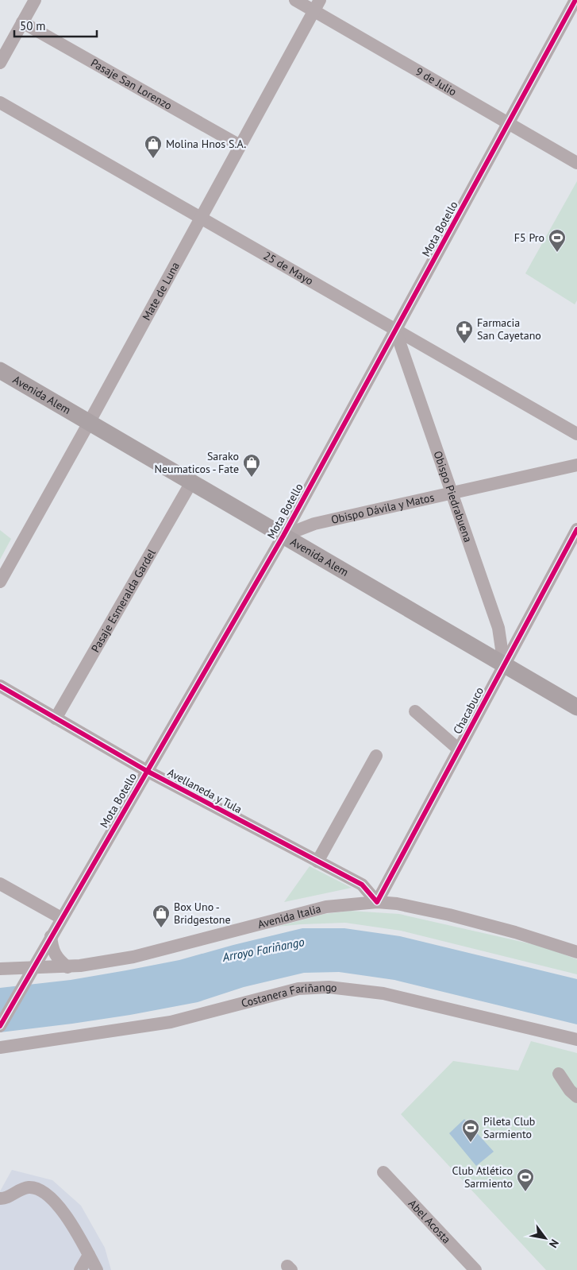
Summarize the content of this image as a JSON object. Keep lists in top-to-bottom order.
{
  "streets": {
    "main road": ["Avenida Alem"],
    "street": [
      "9 de Julio",
      "Pasaje San Lorenzo",
      "Mota Botello",
      "25 de Mayo",
      "Mate de Luna",
      "Obispo Piedrabuena",
      "Obispo Dávila y Matos",
      "Pasaje Esmeralda Gardel",
      "Chacabuco",
      "Avellaneda y Tula",
      "Avenida Italia",
      "Costanera Fariñango",
      "Abel Acosta"
    ]
  },
  "crossings": [
    ["9 de Julio", "Mota Botello"],
    ["9 de Julio", "Mate de Luna"],
    ["Pasaje San Lorenzo", "Mate de Luna"],
    ["Mota Botello", "25 de Mayo"],
    ["Mota Botello", "Avenida Alem"],
    ["Mota Botello", "Obispo Piedrabuena"],
    ["Mota Botello", "Obispo Dávila y Matos"],
    ["Mota Botello", "Avellaneda y Tula"],
    ["Mota Botello", "Avenida Italia"],
    ["25 de Mayo", "Mate de Luna"],
    ["25 de Mayo", "Obispo Piedrabuena"],
    ["Mate de Luna", "Avenida Alem"],
    ["Avenida Alem", "Obispo Piedrabuena"],
    ["Avenida Alem", "Obispo Dávila y Matos"],
    ["Avenida Alem", "Pasaje Esmeralda Gardel"],
    ["Avenida Alem", "Chacabuco"],
    ["Obispo Piedrabuena", "Obispo Dávila y Matos"],
    ["Obispo Piedrabuena", "Chacabuco"],
    ["Pasaje Esmeralda Gardel", "Avellaneda y Tula"],
    ["Chacabuco", "Avellaneda y Tula"],
    ["Chacabuco", "Avenida Italia"],
    ["Avellaneda y Tula", "Avenida Italia"]
  ],
  "water": ["Arroyo Fariñango"],
  "places": {
    "shop": ["Molina Hnos S.A.", "Sarako Neumaticos - Fate", "Box Uno - Bridgestone"],
    "sports": ["F5 Pro", "Pileta Club Sarmiento", "Club Atlético Sarmiento"],
    "pharmacy": ["Farmacia San Cayetano"]
  },
  "scale_bar": "50 m",
  "north": "bottom right"
}
